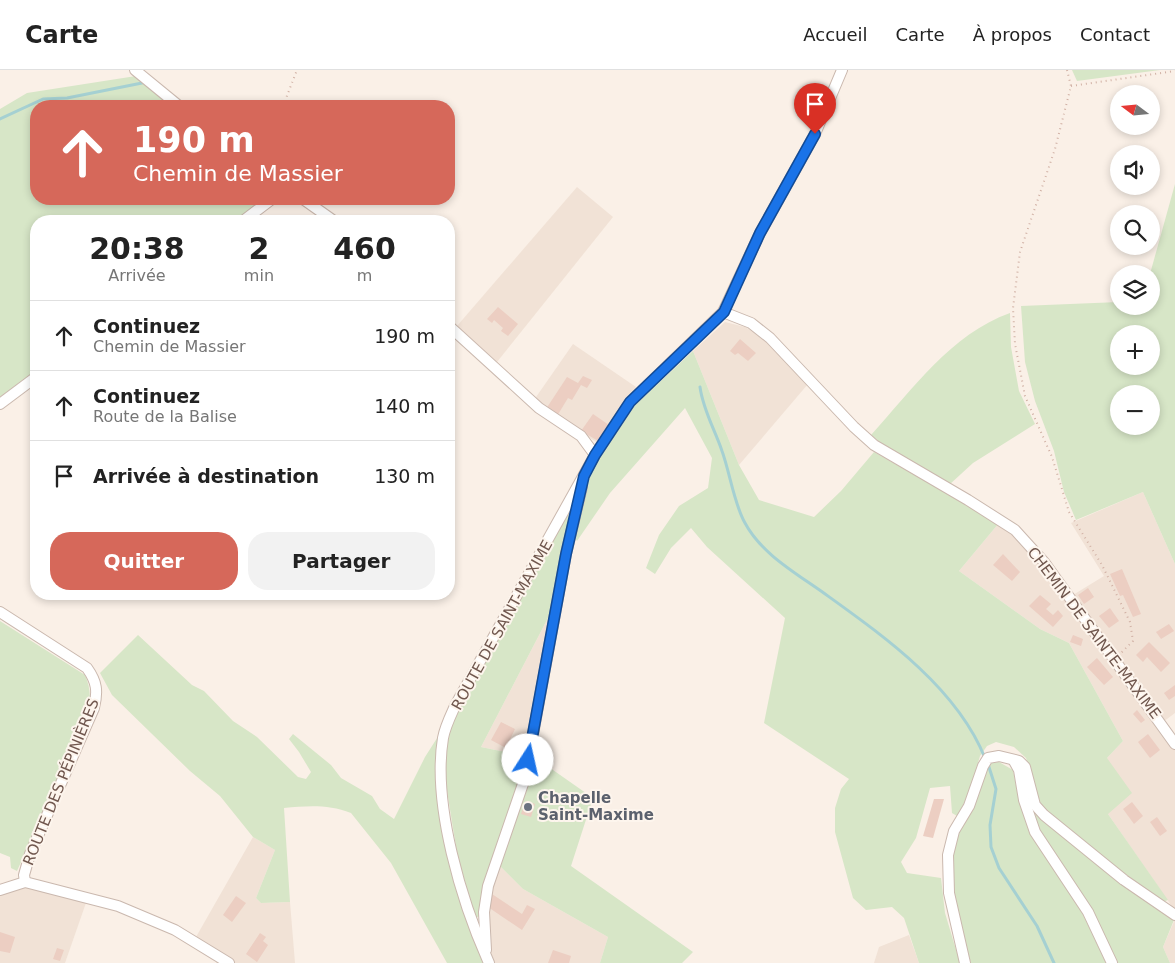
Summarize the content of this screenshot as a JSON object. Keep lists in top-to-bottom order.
{
  "streets": {
    "street": ["ROUTE DE SAINT-MAXIME", "CHEMIN DE SAINTE-MAXIME", "ROUTE DES PÉPINIÈRES"]
  },
  "crossings": [
    ["ROUTE DE SAINT-MAXIME", "CHEMIN DE SAINTE-MAXIME"]
  ],
  "places": ["Chapelle Saint-Maxime"],
  "north": "left",
  "page": {
    "header": "Carte",
    "nav": [
      "Accueil",
      "Carte",
      "À propos",
      "Contact"
    ],
    "map_buttons": ["+", "−"],
    "turn": ["190 m", "Chemin de Massier"],
    "eta": [
      "20:38",
      "Arrivée",
      "2",
      "min",
      "460",
      "m"
    ],
    "list": [
      {
        "name": "Continuez",
        "note": "Chemin de Massier",
        "value": "190 m"
      },
      {
        "name": "Continuez",
        "note": "Route de la Balise",
        "value": "140 m"
      },
      {
        "name": "Arrivée à destination",
        "value": "130 m"
      }
    ],
    "buttons": ["Quitter", "Partager"]
  }
}
